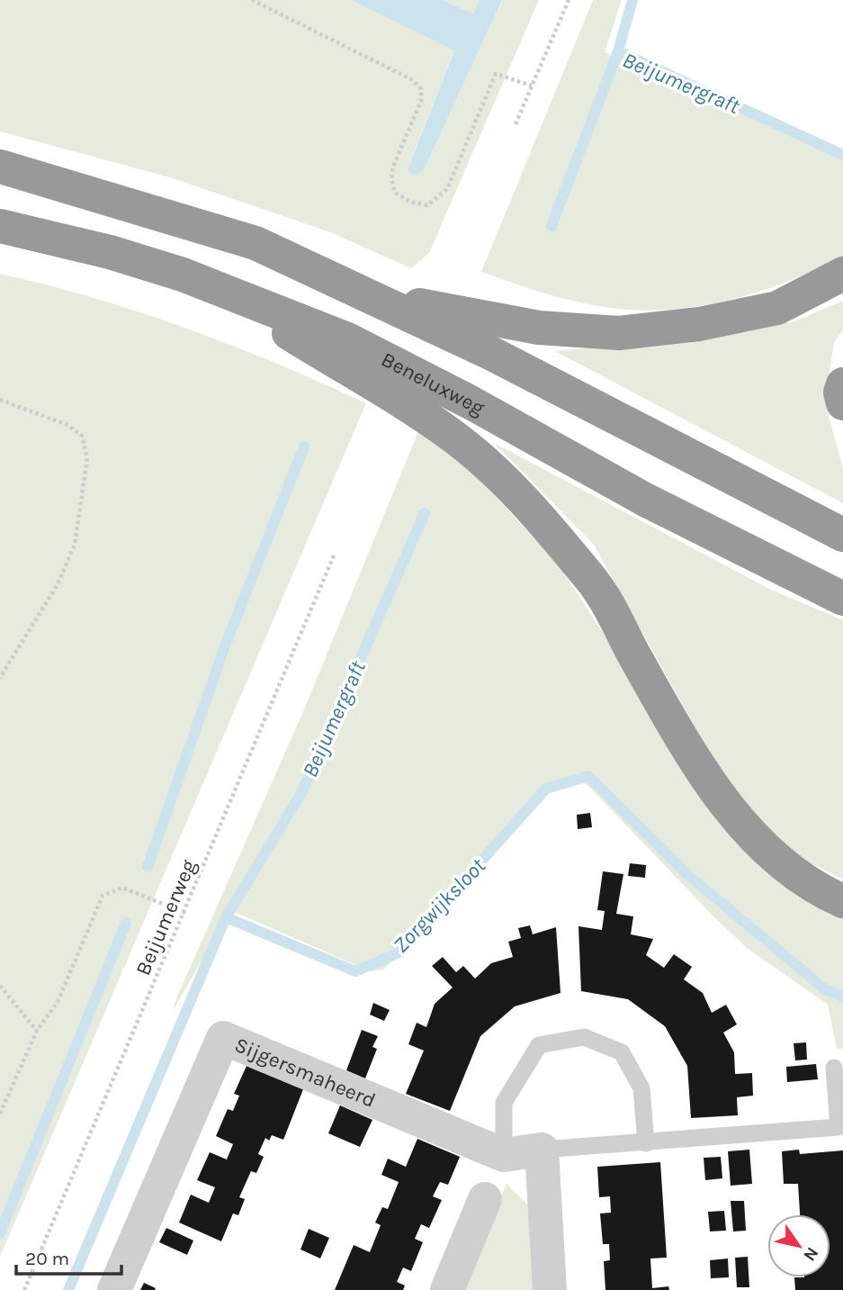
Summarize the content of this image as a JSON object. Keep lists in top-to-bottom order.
{
  "streets": {
    "highway": ["Beneluxweg"],
    "street": ["Sijgersmaheerd"],
    "path": ["Beijumerweg"]
  },
  "water": ["Beijumergraft", "Zorgwijksloot"],
  "scale_bar": "20 m",
  "north": "bottom right"
}
